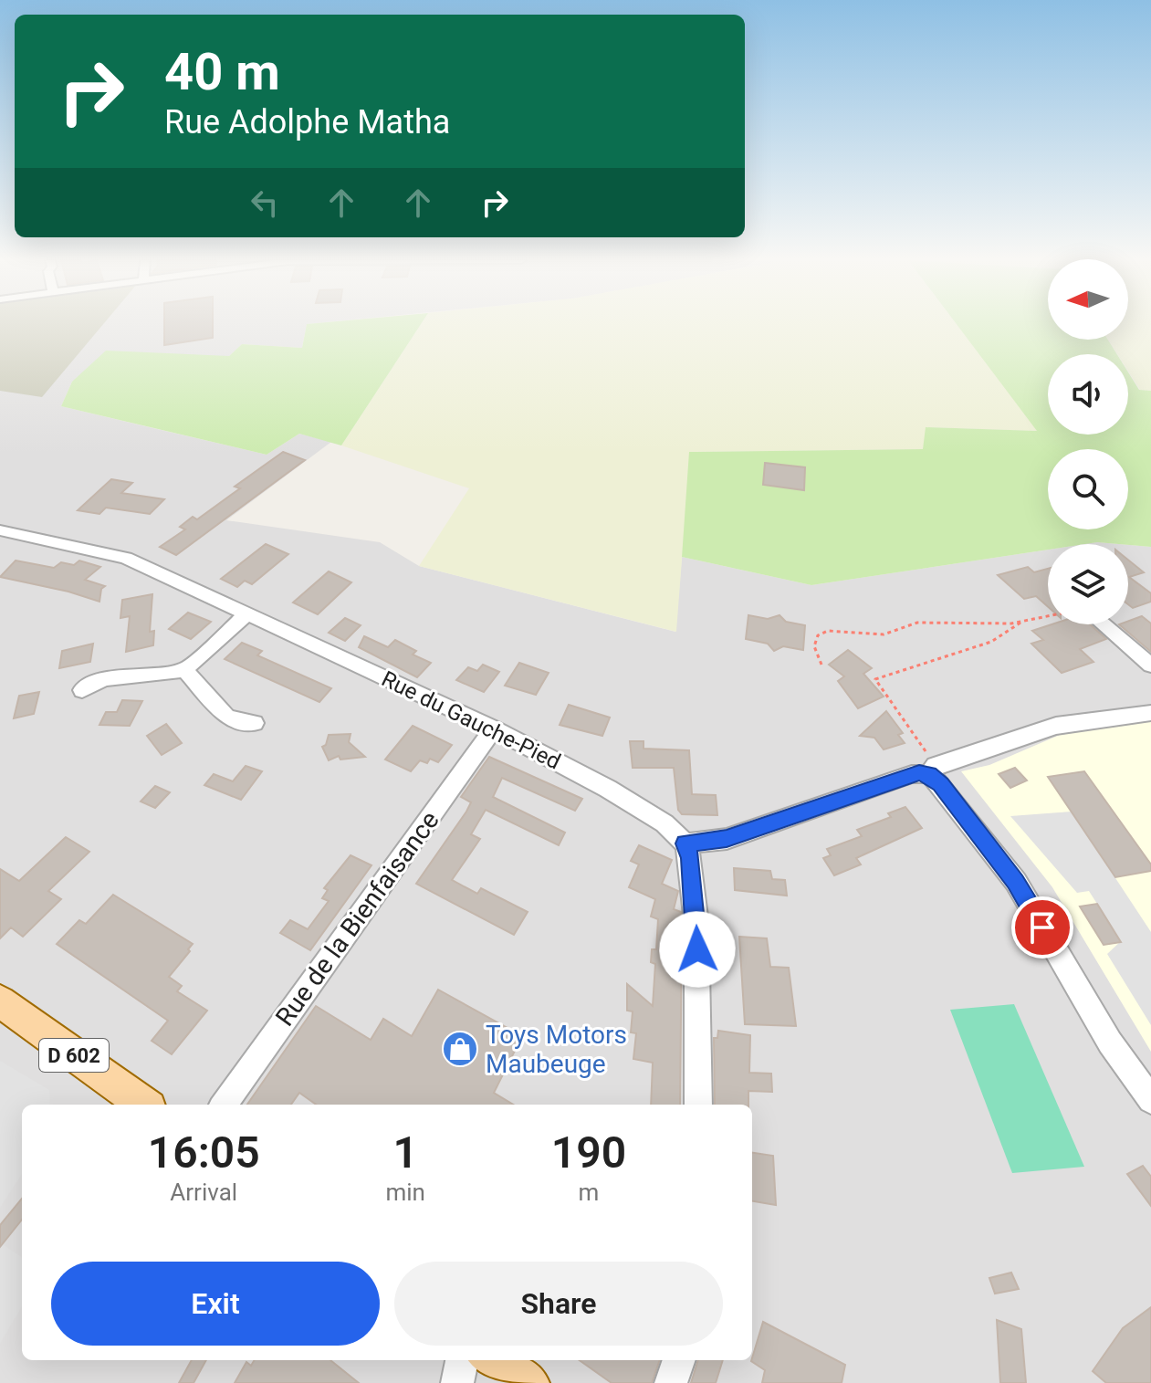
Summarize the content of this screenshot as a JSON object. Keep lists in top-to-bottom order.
{
  "streets": {
    "main road": ["D 602"],
    "street": ["Rue du Gauche-Pied", "Rue de la Bienfaisance"]
  },
  "crossings": [
    ["Rue du Gauche-Pied", "Rue de la Bienfaisance"]
  ],
  "places": {
    "shop": ["Toys Motors Maubeuge"]
  },
  "north": "left",
  "page": {
    "turn": ["40 m", "Rue Adolphe Matha"],
    "eta": [
      "16:05",
      "Arrival",
      "1",
      "min",
      "190",
      "m"
    ],
    "buttons": ["Exit", "Share"]
  }
}
